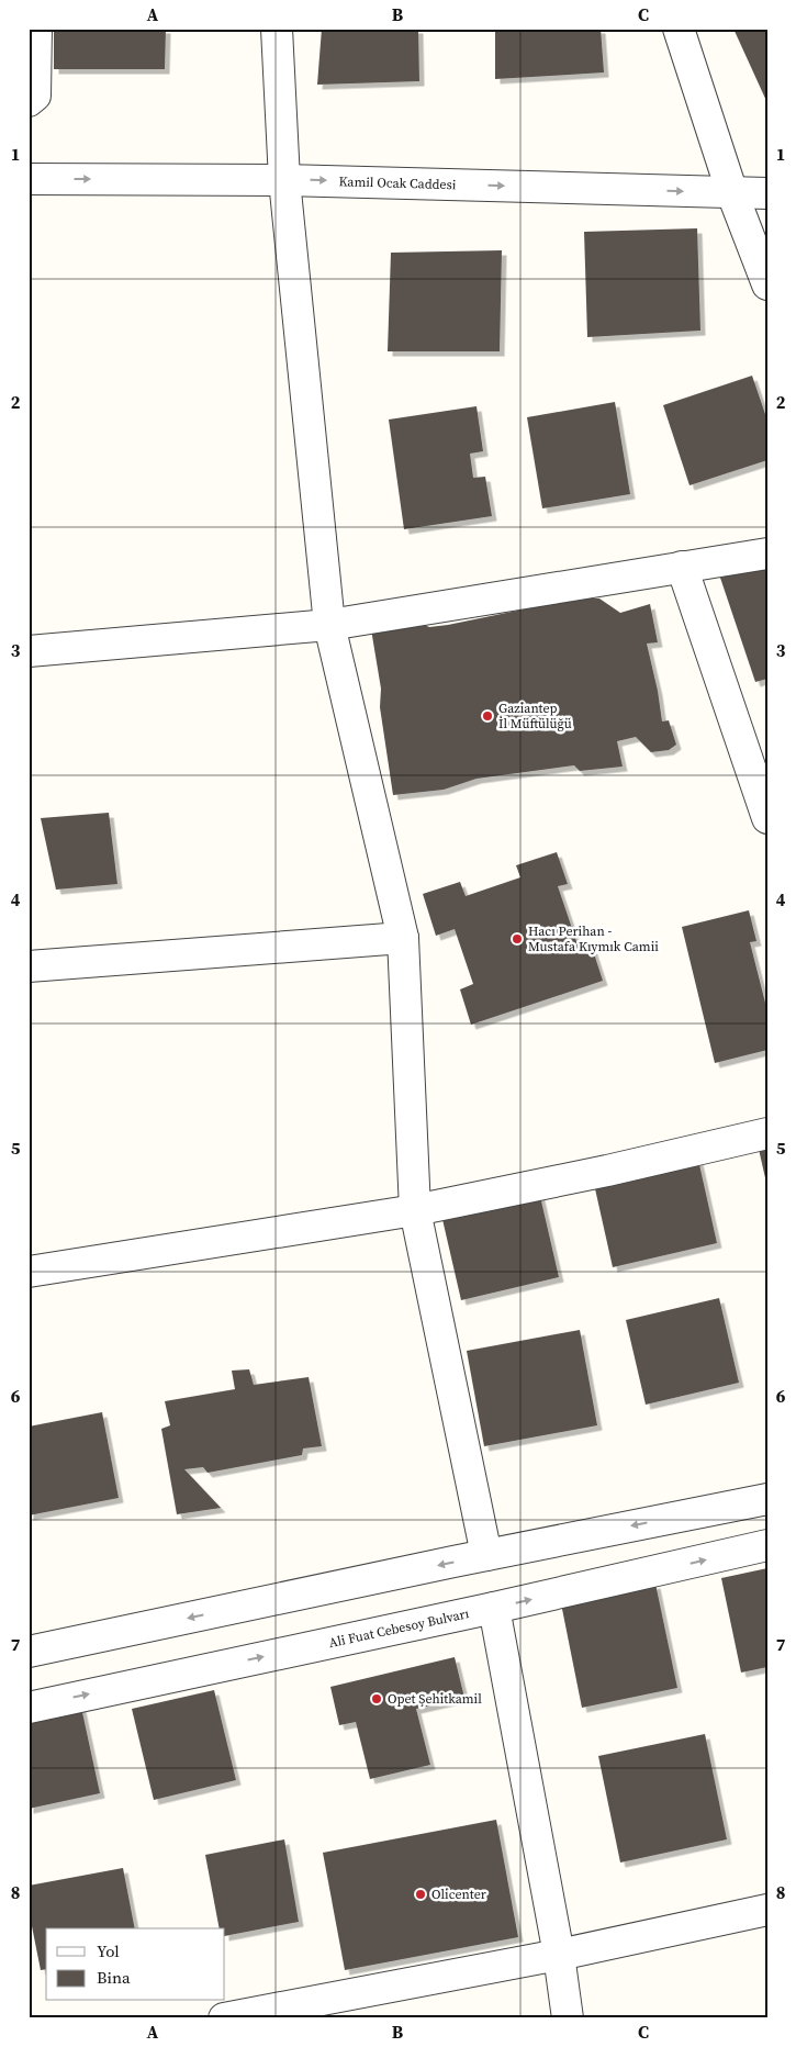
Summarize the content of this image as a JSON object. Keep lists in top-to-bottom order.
{
  "streets": {
    "street": ["Kamil Ocak Caddesi", "Ali Fuat Cebesoy Bulvarı"]
  },
  "one_way": ["Kamil Ocak Caddesi"],
  "places": [
    "Gaziantep İl Müftülüğü",
    "Hacı Perihan - Mustafa Kıymık Camii",
    "Opet Şehitkamil",
    "Olicenter"
  ],
  "legend": ["Yol", "Bina"],
  "grid": {
    "columns": ["A", "B", "C"],
    "rows": [
      "1",
      "2",
      "3",
      "4",
      "5",
      "6",
      "7",
      "8"
    ]
  }
}
